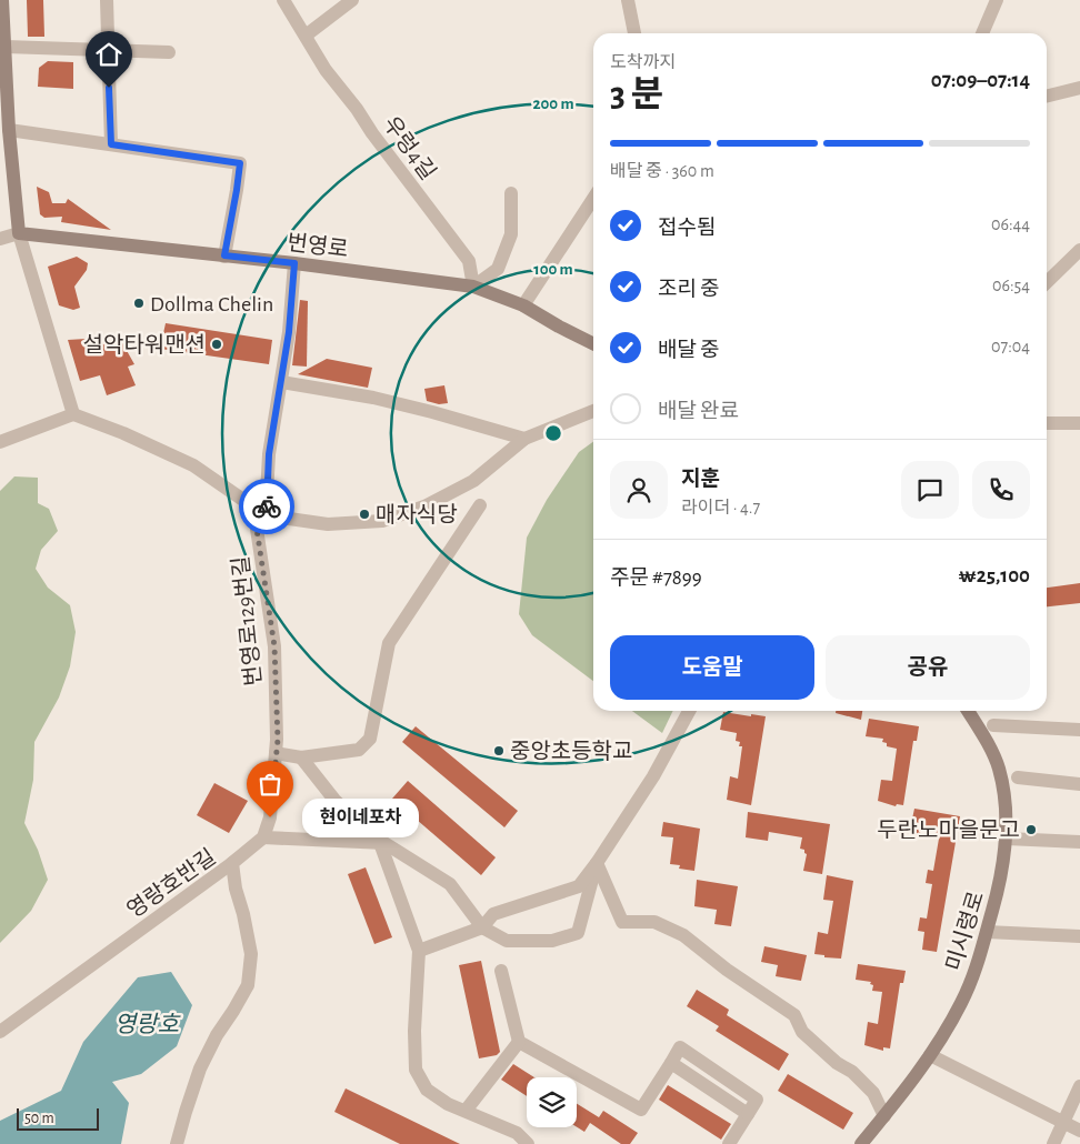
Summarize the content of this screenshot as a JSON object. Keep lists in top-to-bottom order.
{
  "streets": {
    "main road": ["번영로", "미시령로"],
    "street": ["우렁4길", "번영로129번길", "영랑호반길"]
  },
  "crossings": [
    ["우렁4길", "번영로"],
    ["번영로", "번영로129번길"]
  ],
  "water": ["영랑호"],
  "places": [
    "Dollma Chelin",
    "설악타워맨션",
    "매자식당",
    "중앙초등학교",
    "현이네포차",
    "두란노마을문고"
  ],
  "scale_bar": "50 m",
  "page": {
    "heading": ["3 분", "도착까지", "07:09–07:14"],
    "panel": [
      "지훈",
      "라이더 · 4.7",
      "주문 #7899",
      "₩25,100"
    ],
    "bar": "배달 중 · 360 m",
    "list": [
      ["접수됨", "06:44"],
      ["조리 중", "06:54"],
      ["배달 중", "07:04"],
      "배달 완료"
    ],
    "buttons": ["도움말", "공유"],
    "bubble": "현이네포차",
    "scale": "50 m"
  },
  "rings": ["200 m", "100 m"]
}
